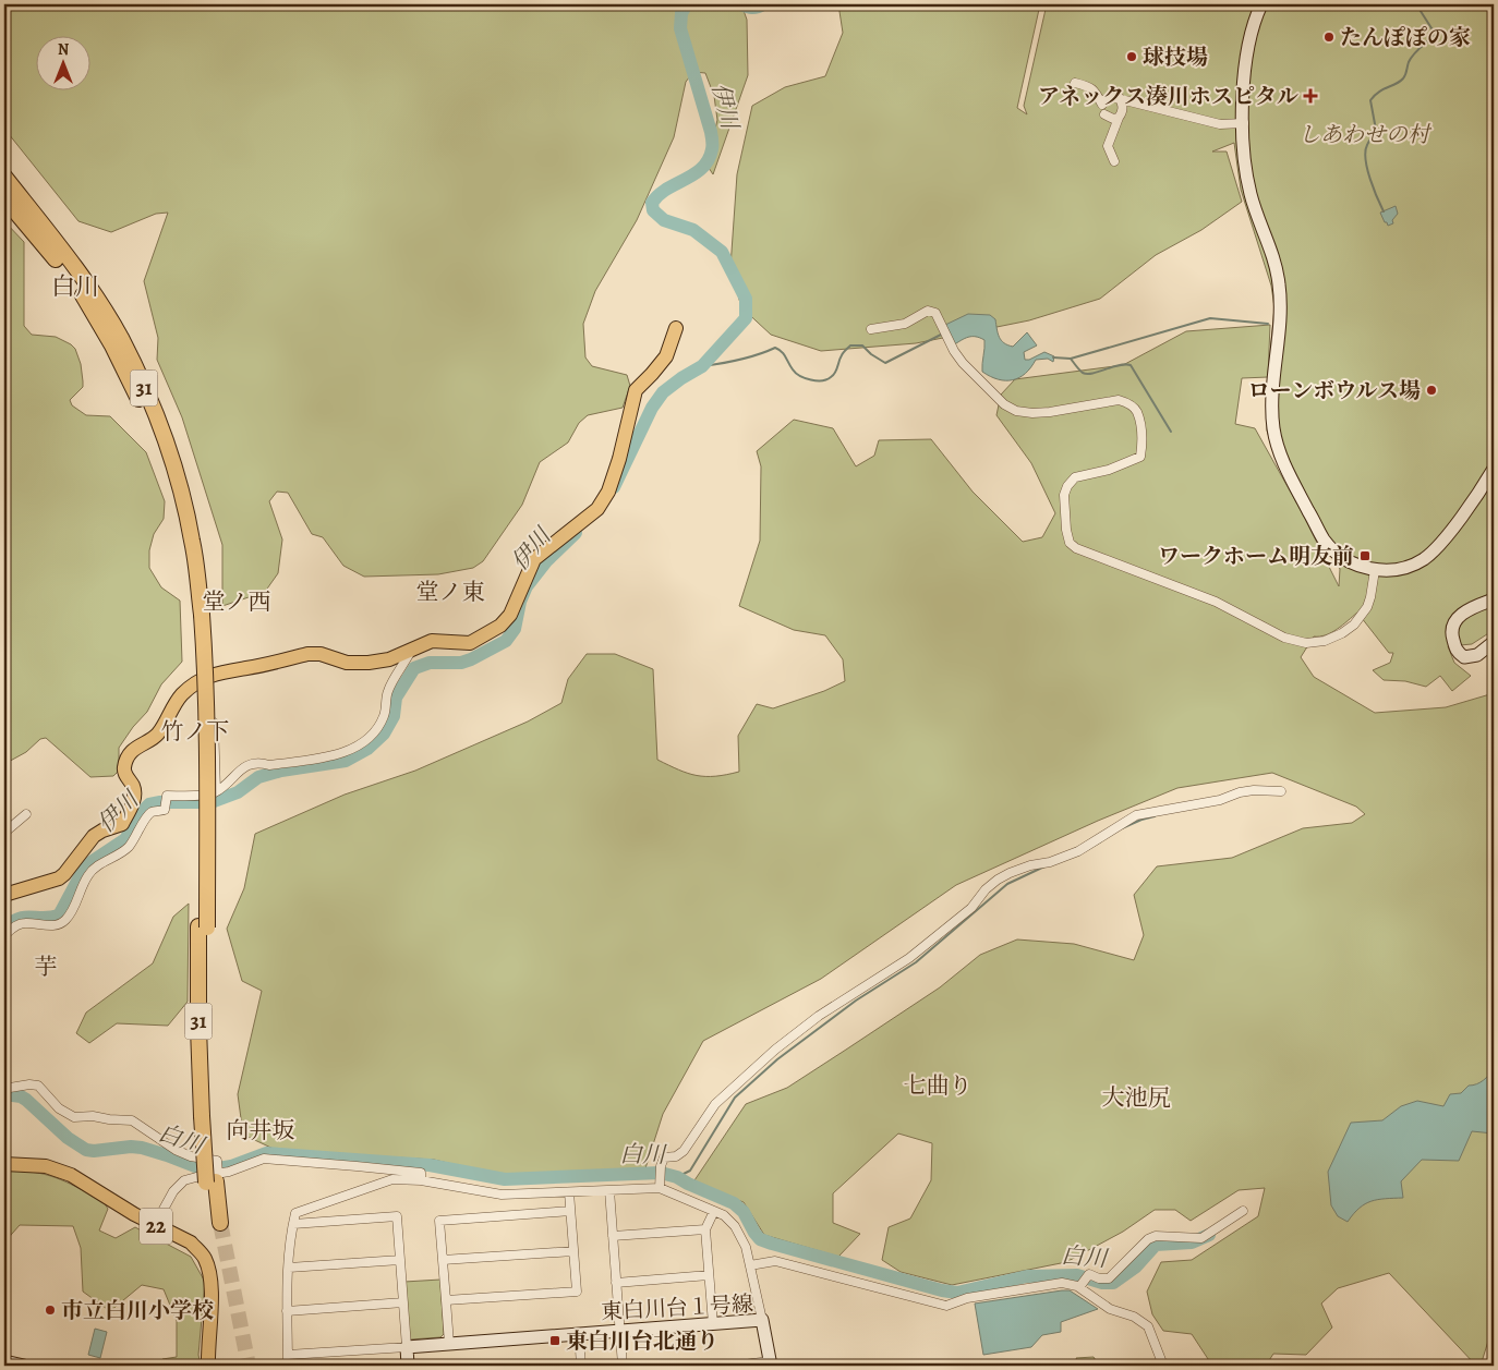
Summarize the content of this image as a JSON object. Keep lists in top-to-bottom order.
{
  "streets": {
    "highway": ["31"],
    "main road": ["22"],
    "street": ["東白川台１号線"]
  },
  "districts": [
    "白川",
    "堂ノ東",
    "堂ノ西",
    "竹ノ下",
    "芋",
    "七曲り",
    "大池尻",
    "向井坂"
  ],
  "water": ["伊川", "白川"],
  "parks": ["しあわせの村"],
  "places": {
    "other": [
      "たんぽぽの家",
      "球技場",
      "ローンボウルス場",
      "市立白川小学校"
    ],
    "health": ["アネックス湊川ホスピタル"],
    "transit": ["ワークホーム明友前", "東白川台北通り"]
  },
  "north": "top"
}
